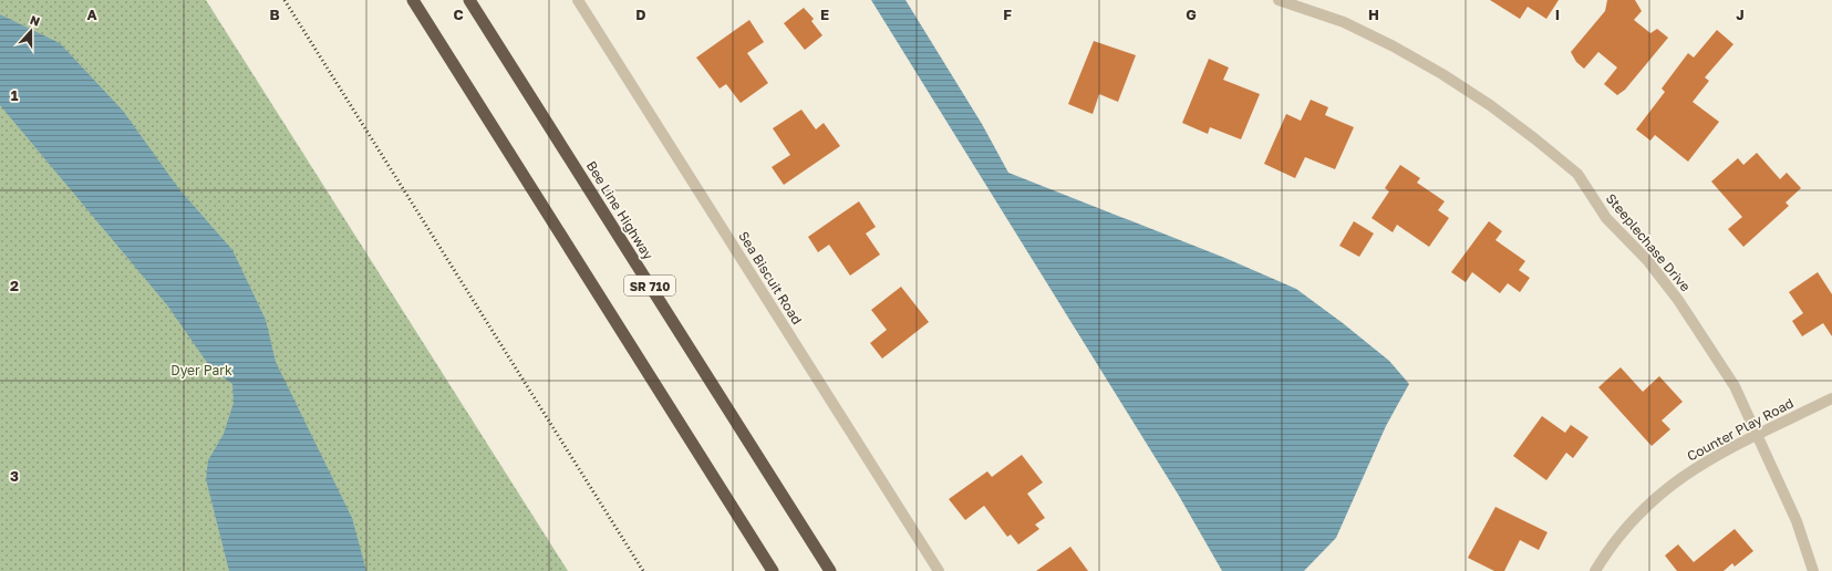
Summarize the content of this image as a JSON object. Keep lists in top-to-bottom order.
{
  "streets": {
    "highway": ["Bee Line Highway", "SR 710"],
    "street": ["Steeplechase Drive", "Sea Biscuit Road", "Counter Play Road"]
  },
  "crossings": [
    ["Steeplechase Drive", "Counter Play Road"]
  ],
  "parks": ["Dyer Park"],
  "north": "top",
  "grid": {
    "columns": [
      "A",
      "B",
      "C",
      "D",
      "E",
      "F",
      "G",
      "H",
      "I",
      "J"
    ],
    "rows": ["1", "2", "3"]
  }
}
